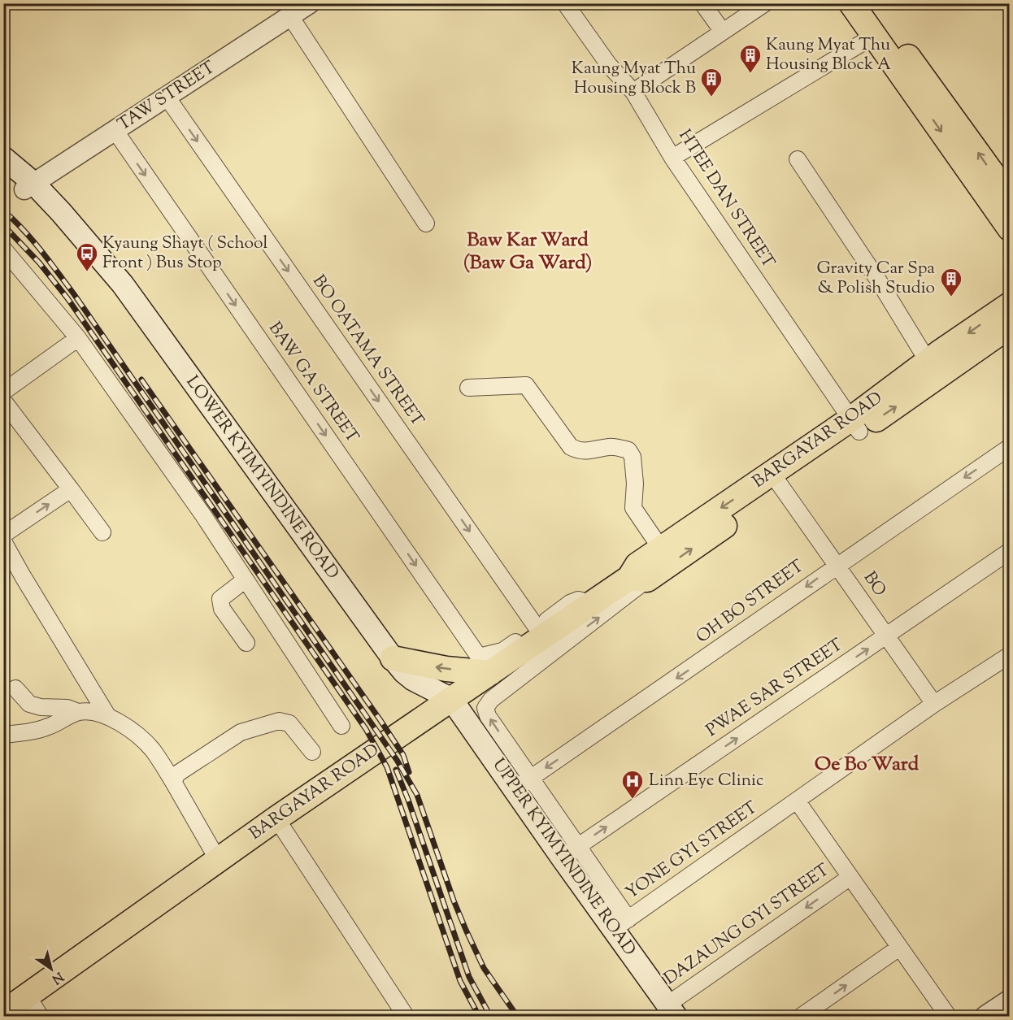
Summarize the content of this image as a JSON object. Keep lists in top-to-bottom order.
{
  "streets": {
    "main road": ["BARGAYAR ROAD", "LOWER KYIMYINDINE ROAD", "UPPER KYIMYINDINE ROAD"],
    "street": [
      "TAW STREET",
      "HTEE DAN STREET",
      "BO OATAMA STREET",
      "BAW GA STREET",
      "BO",
      "OH BO STREET",
      "PWAE SAR STREET",
      "YONE GYI STREET",
      "DAZAUNG GYI STREET"
    ]
  },
  "crossings": [
    ["TAW STREET", "BO OATAMA STREET"],
    ["TAW STREET", "BAW GA STREET"],
    ["TAW STREET", "LOWER KYIMYINDINE ROAD"],
    ["HTEE DAN STREET", "BARGAYAR ROAD"],
    ["BAW GA STREET", "BARGAYAR ROAD"],
    ["BARGAYAR ROAD", "LOWER KYIMYINDINE ROAD"],
    ["BARGAYAR ROAD", "BO"],
    ["BARGAYAR ROAD", "UPPER KYIMYINDINE ROAD"],
    ["LOWER KYIMYINDINE ROAD", "UPPER KYIMYINDINE ROAD"],
    ["BO", "OH BO STREET"],
    ["BO", "PWAE SAR STREET"],
    ["BO", "YONE GYI STREET"],
    ["OH BO STREET", "UPPER KYIMYINDINE ROAD"],
    ["PWAE SAR STREET", "UPPER KYIMYINDINE ROAD"],
    ["YONE GYI STREET", "UPPER KYIMYINDINE ROAD"],
    ["UPPER KYIMYINDINE ROAD", "DAZAUNG GYI STREET"]
  ],
  "one_way": [
    "BO OATAMA STREET",
    "BAW GA STREET",
    "OH BO STREET",
    "PWAE SAR STREET"
  ],
  "districts": ["Baw Kar Ward (Baw Ga Ward)", "Oe Bo Ward"],
  "places": {
    "building": ["Kaung Myat Thu Housing Block A", "Kaung Myat Thu Housing Block B", "Gravity Car Spa & Polish Studio"],
    "bus stop": ["Kyaung Shayt ( School Front ) Bus Stop"],
    "hospital": ["Linn Eye Clinic"]
  },
  "north": "bottom right"
}
